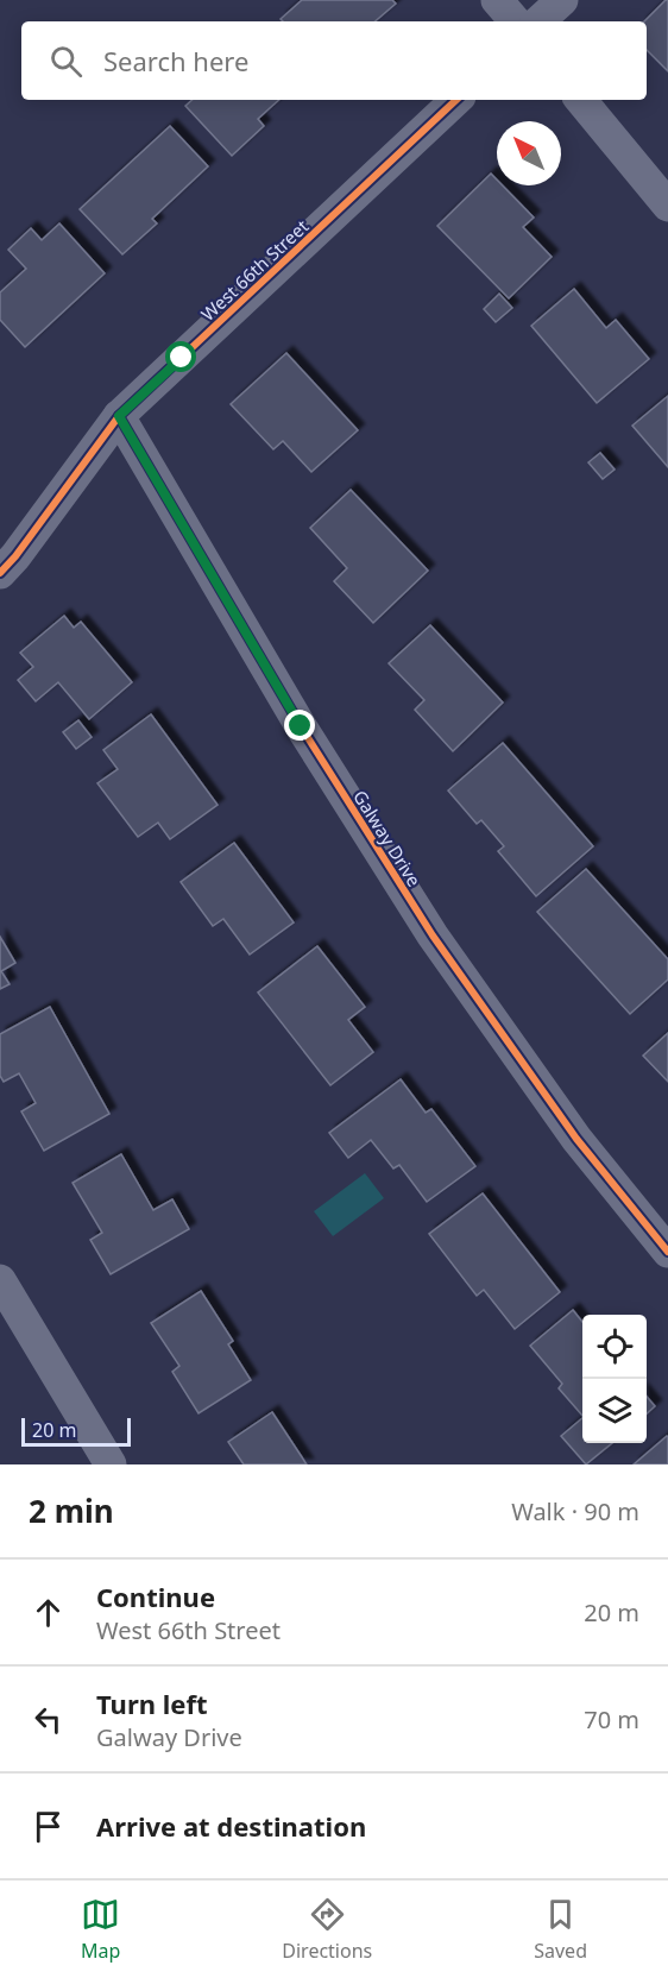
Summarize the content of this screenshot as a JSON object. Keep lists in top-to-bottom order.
{
  "streets": {
    "street": ["West 66th Street", "Galway Drive"]
  },
  "crossings": [
    ["West 66th Street", "Galway Drive"]
  ],
  "scale_bar": "20 m",
  "north": "top left",
  "page": {
    "search": "Search here",
    "scale": "20 m",
    "heading": ["2 min", "Walk · 90 m"],
    "list": [
      ["Continue", "West 66th Street", "20 m"],
      ["Turn left", "Galway Drive", "70 m"],
      "Arrive at destination"
    ],
    "nav": ["Map", "Directions", "Saved"]
  }
}
